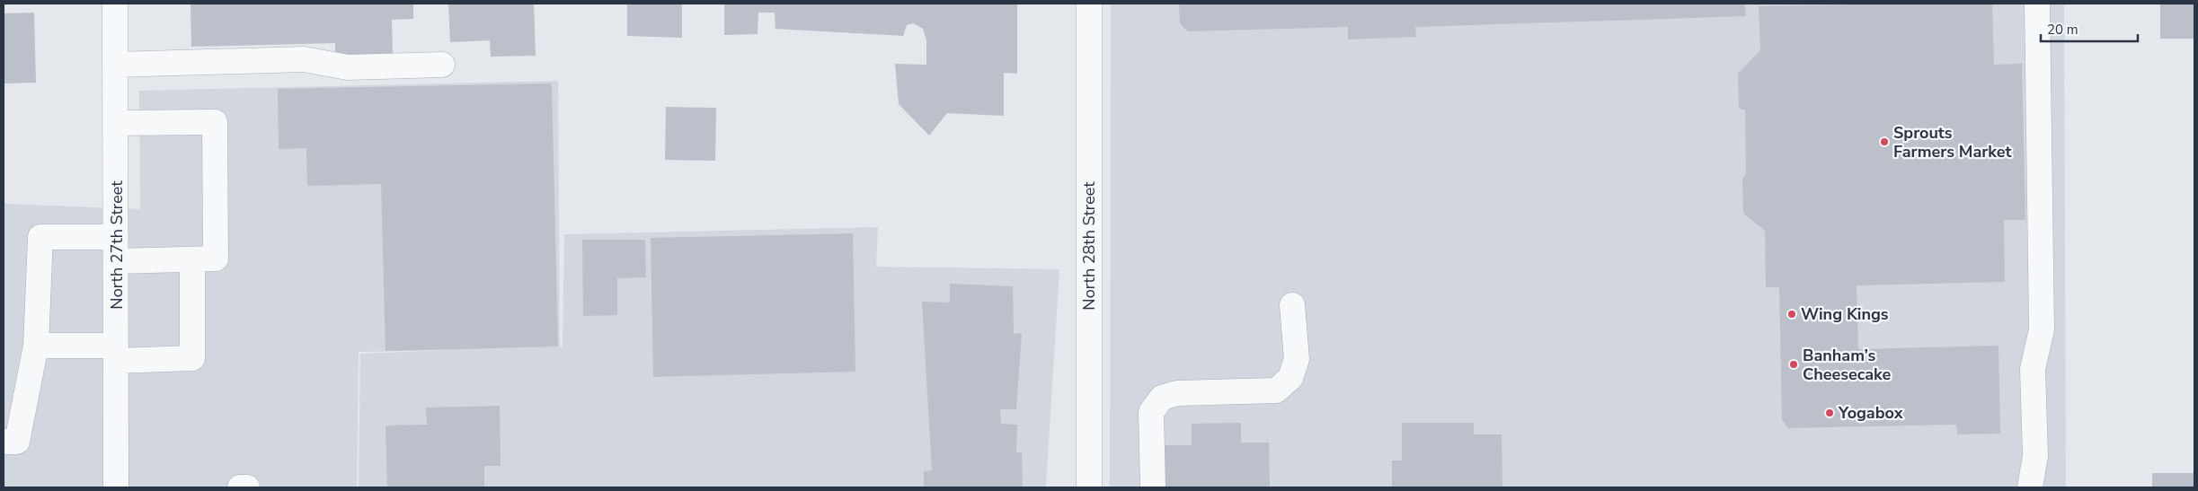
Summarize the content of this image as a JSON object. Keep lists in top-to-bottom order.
{
  "streets": {
    "street": ["North 27th Street", "North 28th Street"]
  },
  "places": [
    "Sprouts Farmers Market",
    "Wing Kings",
    "Banham’s Cheesecake",
    "Yogabox"
  ],
  "scale_bar": "20 m"
}
